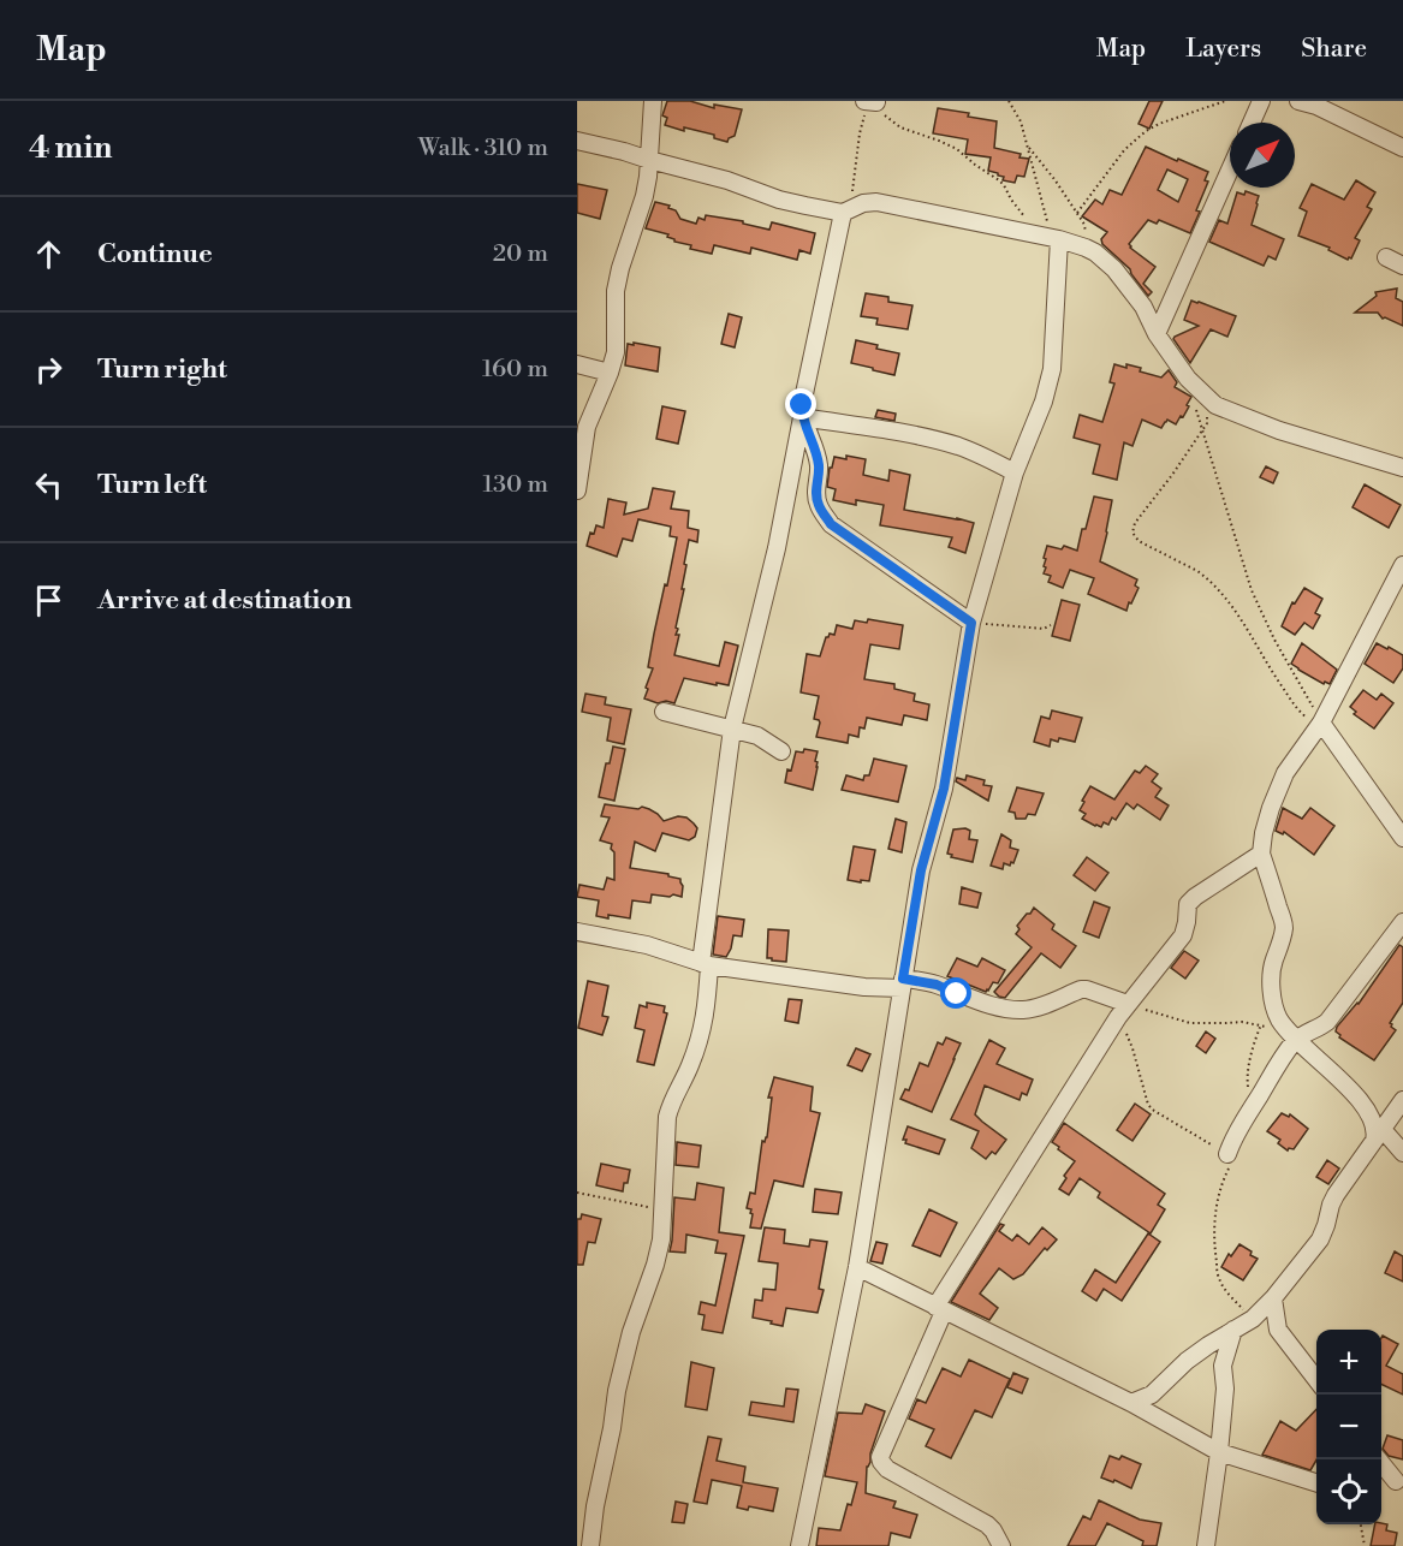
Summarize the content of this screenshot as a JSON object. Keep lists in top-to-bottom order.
{
  "north": "top right",
  "page": {
    "header": "Map",
    "nav": ["Map", "Layers", "Share"],
    "heading": ["4 min", "Walk · 310 m"],
    "list": [
      ["Continue", "20 m"],
      ["Turn right", "160 m"],
      ["Turn left", "130 m"],
      "Arrive at destination"
    ],
    "map_buttons": ["+", "−"]
  }
}
